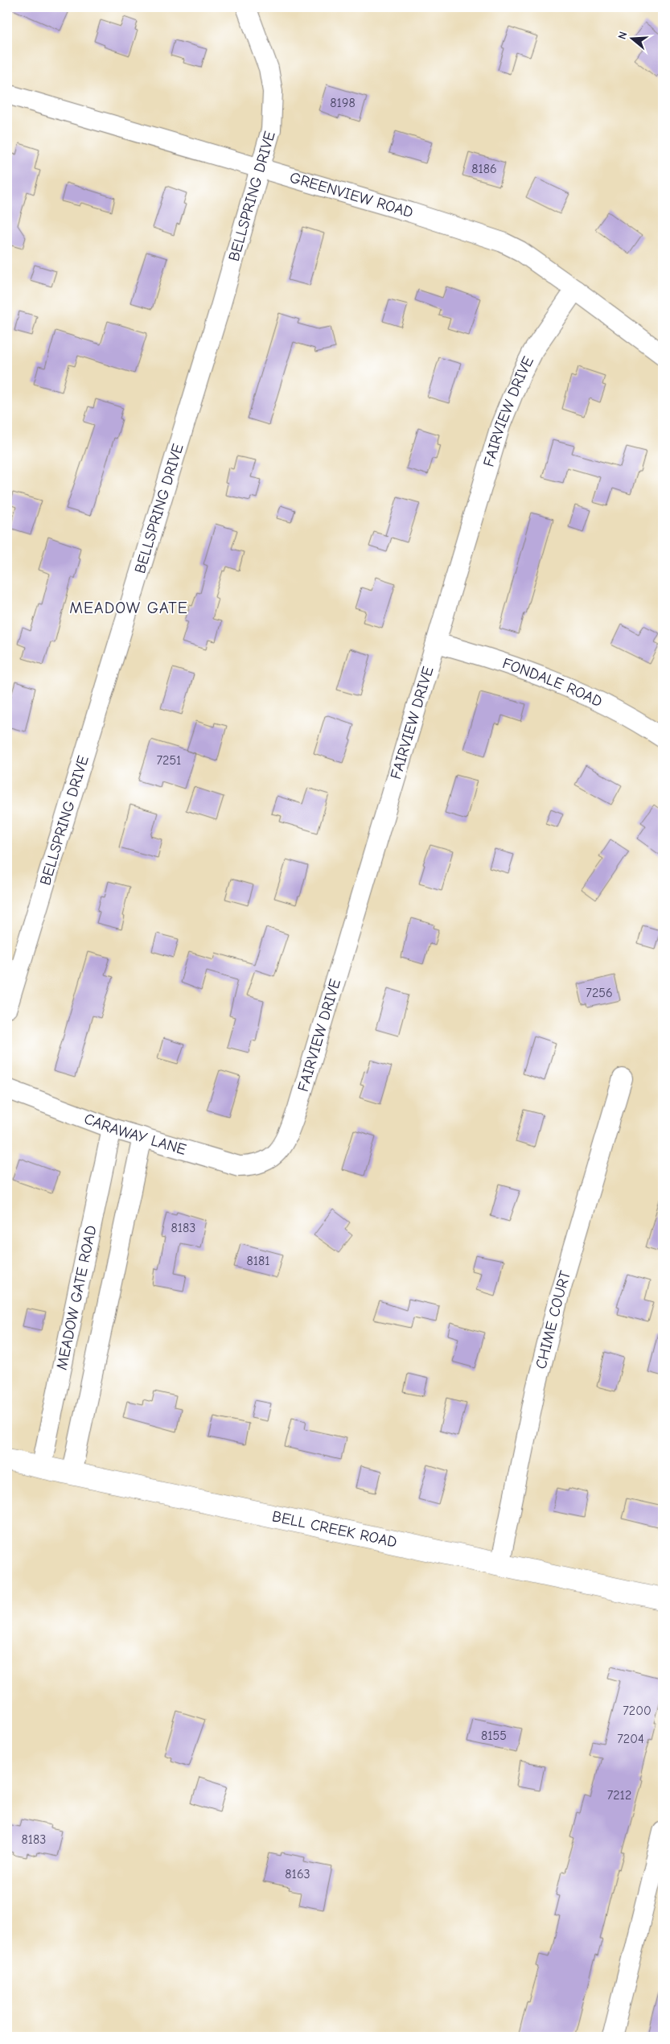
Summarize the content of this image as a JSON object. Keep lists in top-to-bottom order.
{
  "streets": {
    "street": [
      "GREENVIEW ROAD",
      "BELLSPRING DRIVE",
      "FAIRVIEW DRIVE",
      "FONDALE ROAD",
      "CARAWAY LANE",
      "MEADOW GATE ROAD",
      "CHIME COURT",
      "BELL CREEK ROAD"
    ]
  },
  "crossings": [
    ["GREENVIEW ROAD", "BELLSPRING DRIVE"],
    ["GREENVIEW ROAD", "FAIRVIEW DRIVE"],
    ["FAIRVIEW DRIVE", "FONDALE ROAD"],
    ["FAIRVIEW DRIVE", "CARAWAY LANE"],
    ["CARAWAY LANE", "MEADOW GATE ROAD"],
    ["MEADOW GATE ROAD", "BELL CREEK ROAD"],
    ["CHIME COURT", "BELL CREEK ROAD"]
  ],
  "districts": ["MEADOW GATE"],
  "house_numbers": [
    "8198",
    "8186",
    "7251",
    "7256",
    "8183",
    "8181",
    "7200",
    "8155",
    "7204",
    "7212",
    "8183",
    "8163"
  ],
  "north": "left"
}
